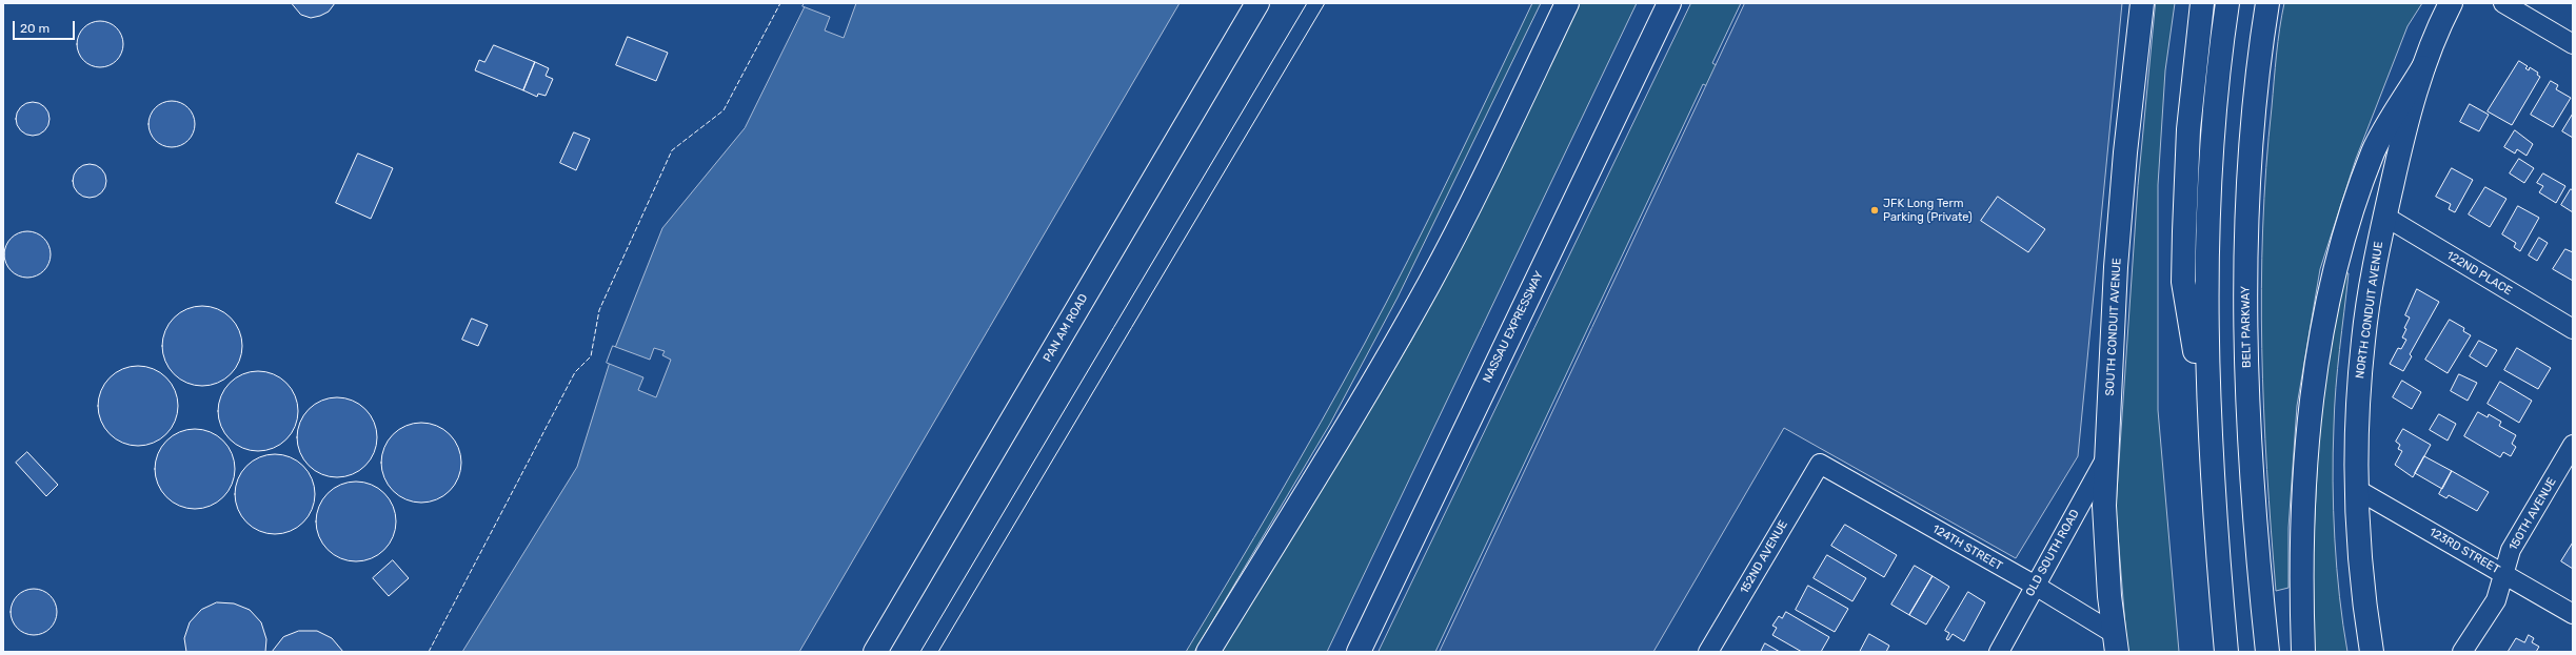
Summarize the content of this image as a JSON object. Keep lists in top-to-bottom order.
{
  "streets": {
    "main road": [
      "NORTH CONDUIT AVENUE",
      "NASSAU EXPRESSWAY",
      "SOUTH CONDUIT AVENUE",
      "BELT PARKWAY",
      "PAN AM ROAD"
    ],
    "street": [
      "122ND PLACE",
      "150TH AVENUE",
      "124TH STREET",
      "123RD STREET",
      "OLD SOUTH ROAD",
      "152ND AVENUE"
    ]
  },
  "crossings": [
    ["122ND PLACE", "NORTH CONDUIT AVENUE"],
    ["NORTH CONDUIT AVENUE", "123RD STREET"],
    ["SOUTH CONDUIT AVENUE", "124TH STREET"],
    ["SOUTH CONDUIT AVENUE", "OLD SOUTH ROAD"],
    ["150TH AVENUE", "123RD STREET"],
    ["124TH STREET", "OLD SOUTH ROAD"],
    ["124TH STREET", "152ND AVENUE"]
  ],
  "places": ["JFK Long Term Parking (Private)"],
  "scale_bar": "20 m"
}
